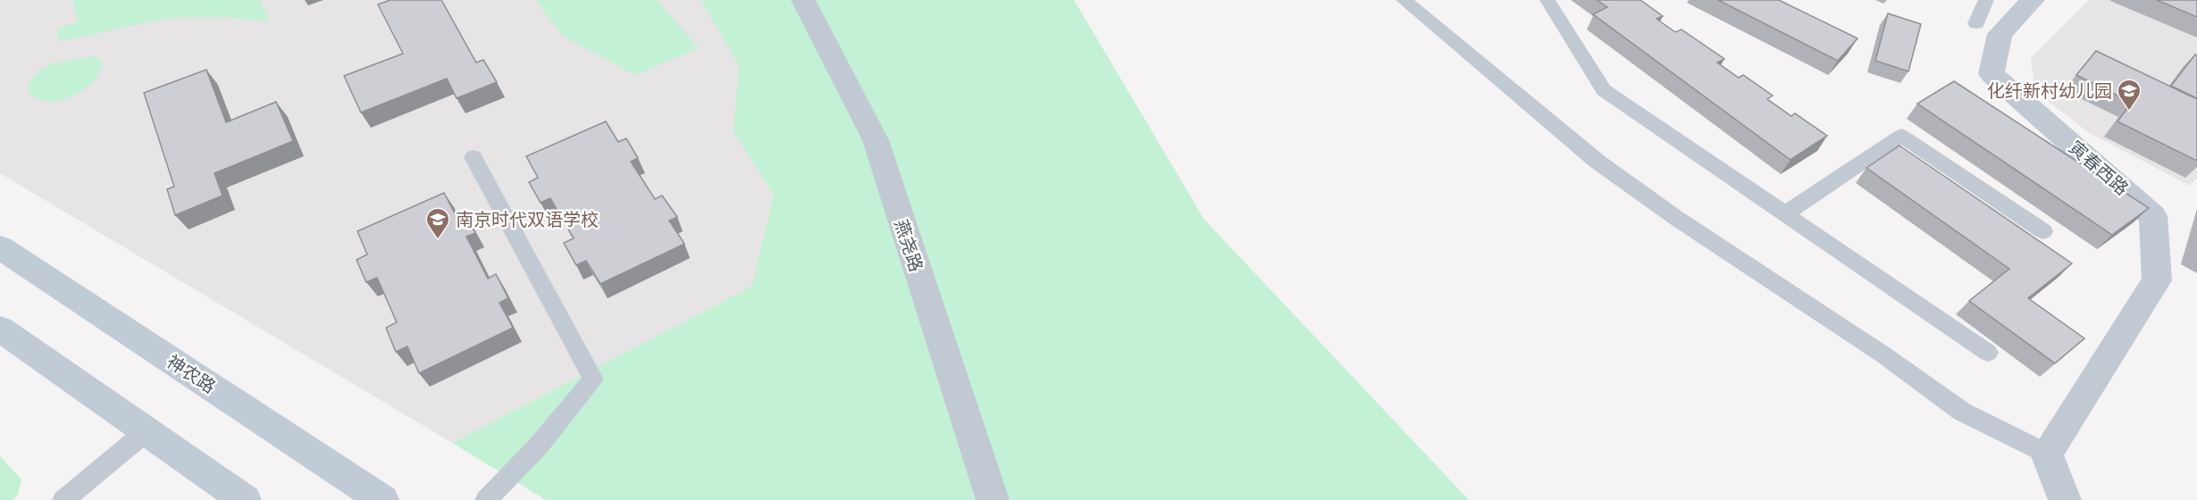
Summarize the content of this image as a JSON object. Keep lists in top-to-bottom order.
{
  "streets": {
    "street": ["寅春西路", "燕尧路", "神农路"]
  },
  "places": {
    "school or university": ["化纤新村幼儿园", "南京时代双语学校"]
  }
}
